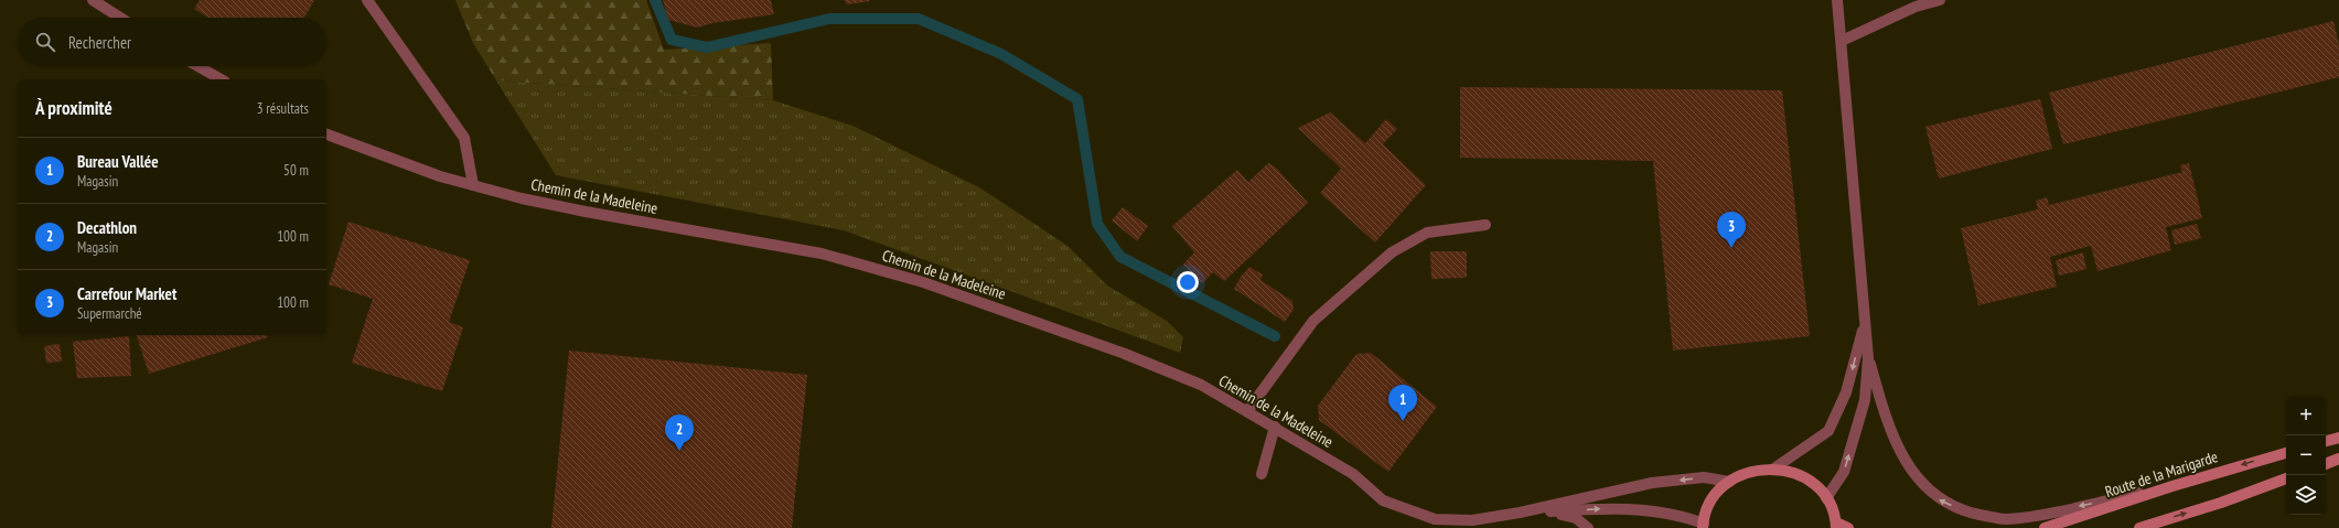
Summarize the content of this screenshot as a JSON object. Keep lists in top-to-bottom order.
{
  "streets": {
    "main road": ["Route de la Marigarde"],
    "street": ["Chemin de la Madeleine"]
  },
  "page": {
    "search": "Rechercher",
    "heading": ["À proximité", "3 résultats"],
    "list": [
      {
        "mark": "1",
        "name": "Bureau Vallée",
        "note": "Magasin",
        "value": "50 m"
      },
      {
        "mark": "2",
        "name": "Decathlon",
        "note": "Magasin",
        "value": "100 m"
      },
      {
        "mark": "3",
        "name": "Carrefour Market",
        "note": "Supermarché",
        "value": "100 m"
      }
    ],
    "pins": ["3", "1", "2"],
    "map_buttons": ["+", "−"]
  }
}
